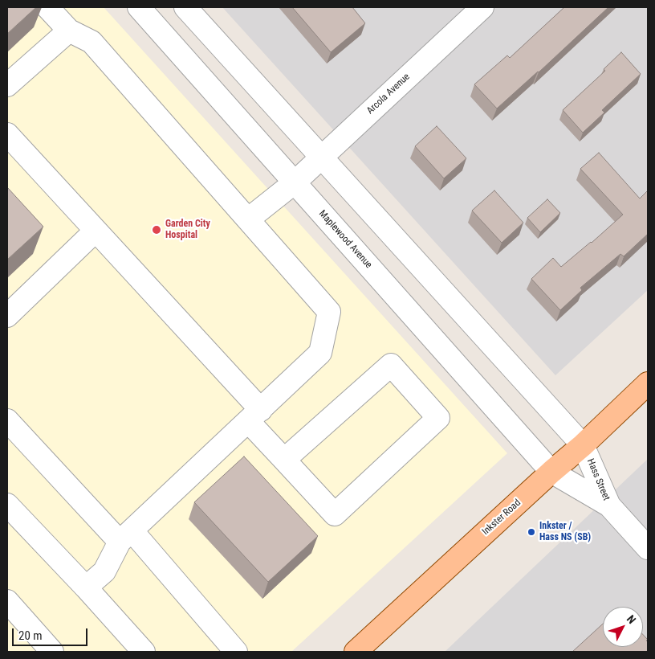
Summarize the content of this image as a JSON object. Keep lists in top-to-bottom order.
{
  "streets": {
    "main road": ["Inkster Road"],
    "street": ["Arcola Avenue", "Maplewood Avenue", "Hass Street"]
  },
  "crossings": [
    ["Arcola Avenue", "Maplewood Avenue"],
    ["Maplewood Avenue", "Hass Street"],
    ["Maplewood Avenue", "Inkster Road"],
    ["Hass Street", "Inkster Road"]
  ],
  "places": ["Garden City Hospital", "Inkster / Hass NS (SB)"],
  "scale_bar": "20 m",
  "north": "top right"
}
